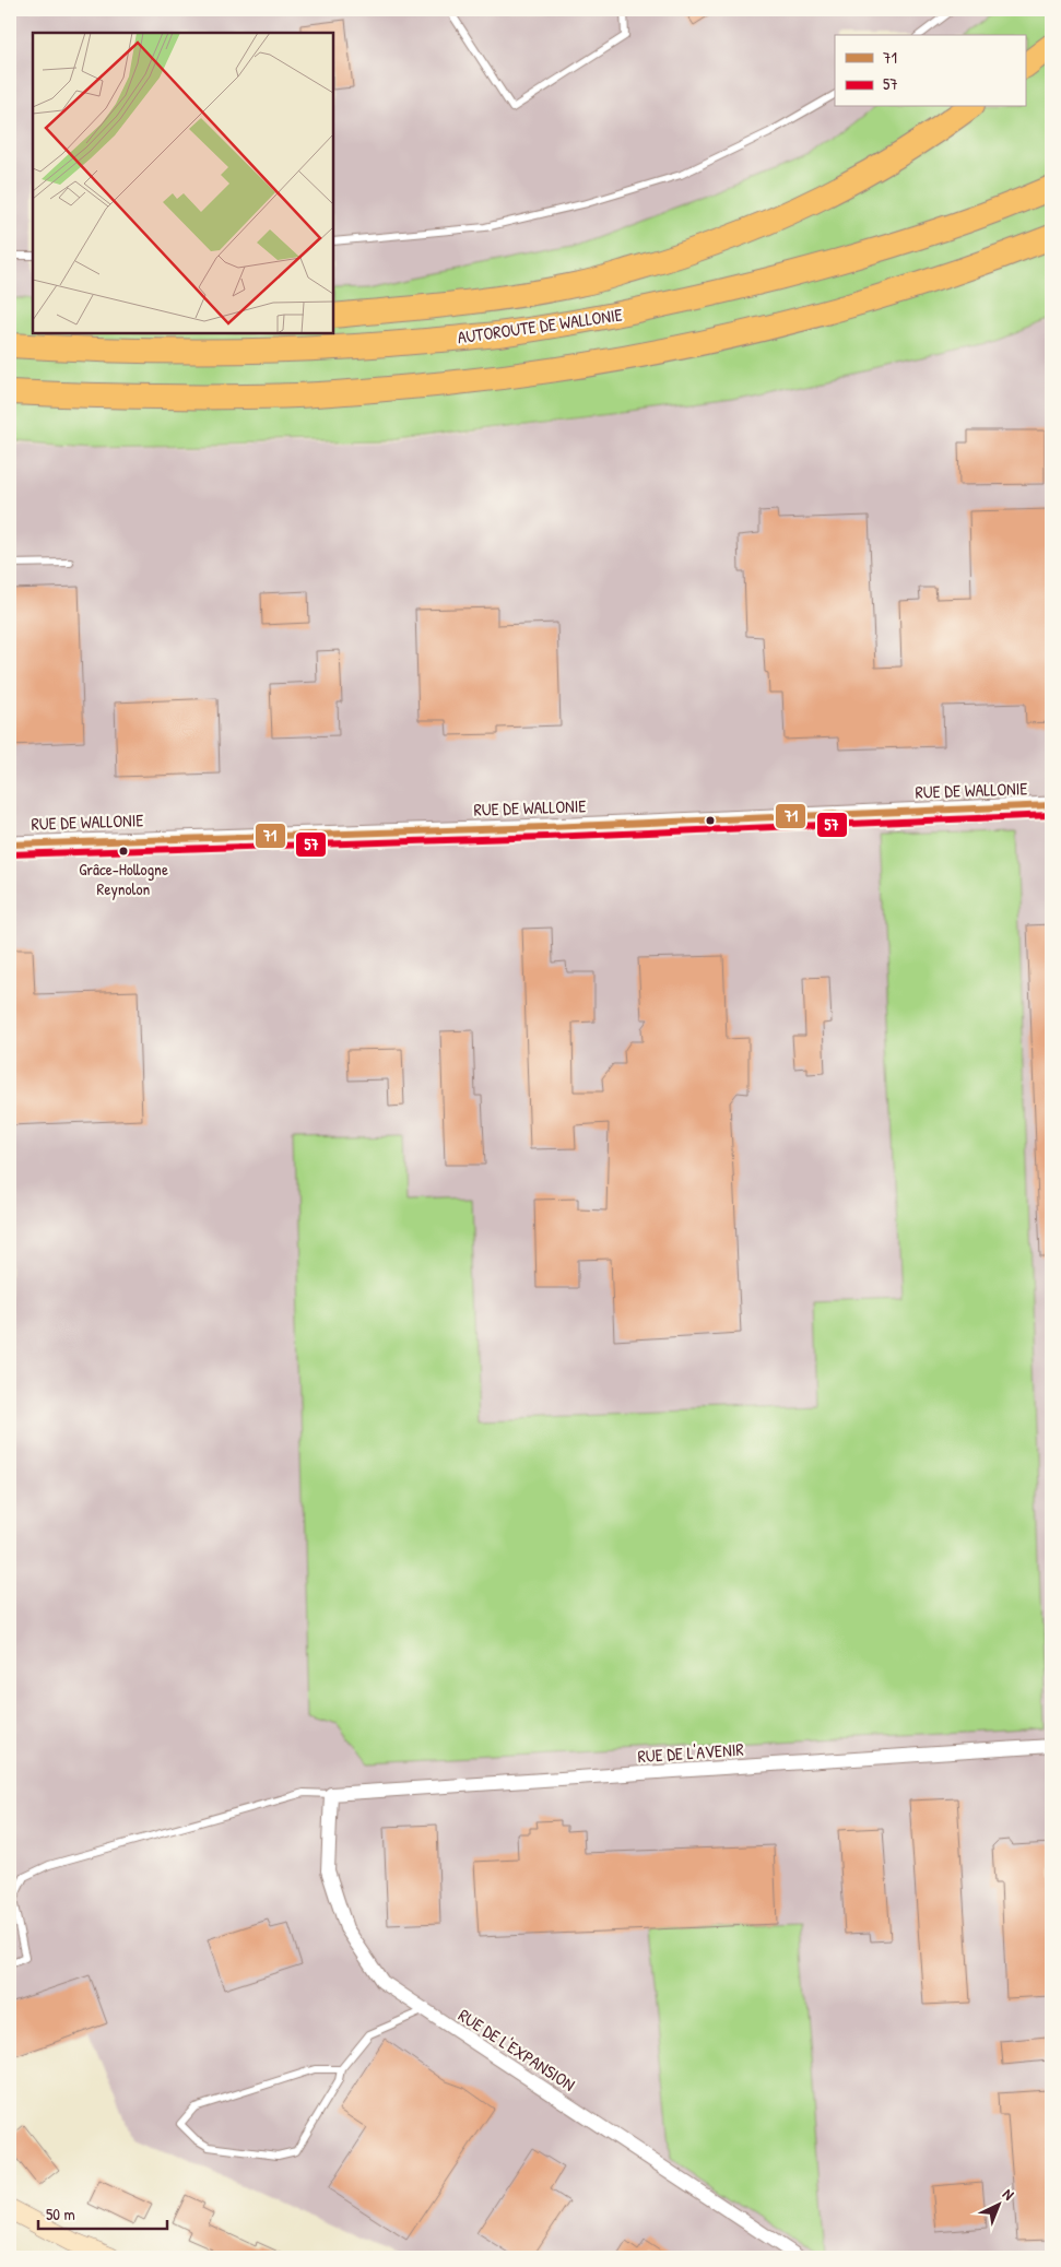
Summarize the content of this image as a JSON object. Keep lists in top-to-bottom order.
{
  "streets": {
    "highway": ["AUTOROUTE DE WALLONIE"],
    "street": ["RUE DE WALLONIE", "RUE DE L'AVENIR", "RUE DE L'EXPANSION"]
  },
  "crossings": [
    ["RUE DE L'AVENIR", "RUE DE L'EXPANSION"]
  ],
  "places": ["Grâce-Hollogne Reynolon"],
  "lines": ["transit line 71", "transit line 57"],
  "legend": ["71", "57"],
  "scale_bar": "50 m",
  "north": "top right"
}
